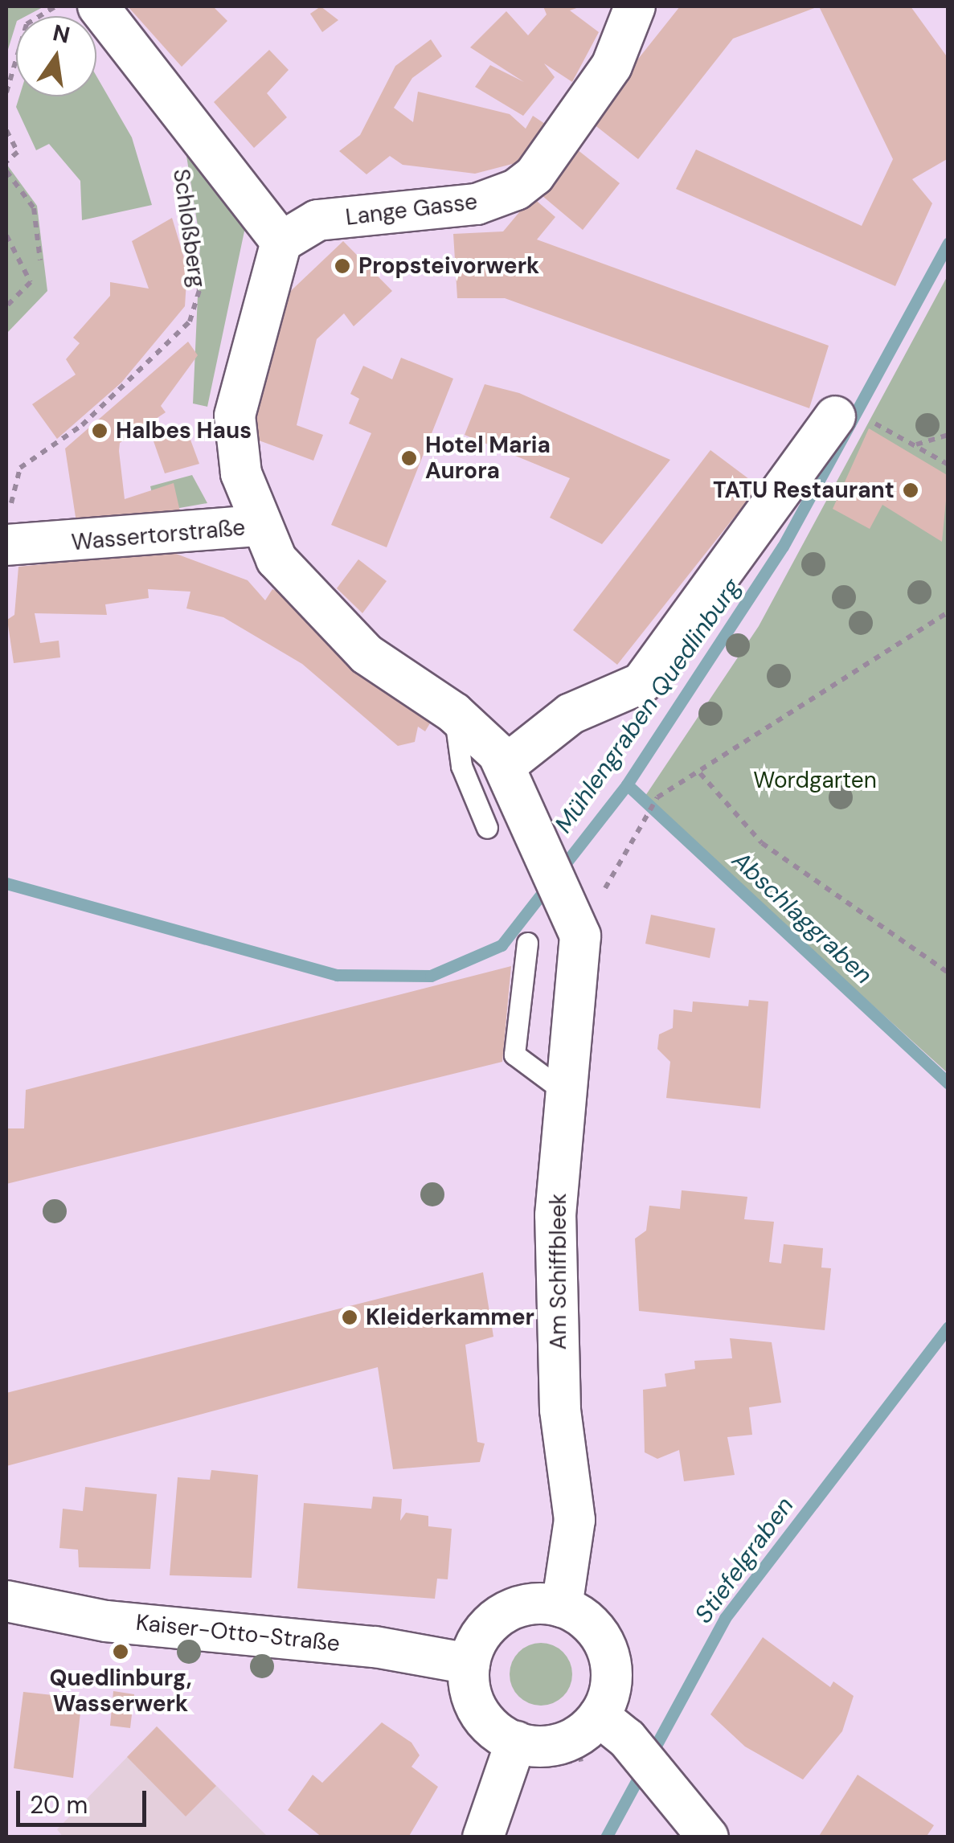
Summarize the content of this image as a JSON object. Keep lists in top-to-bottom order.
{
  "streets": {
    "street": [
      "Lange Gasse",
      "Schloßberg",
      "Wassertorstraße",
      "Am Schiffbleek",
      "Kaiser-Otto-Straße"
    ]
  },
  "crossings": [
    ["Lange Gasse", "Schloßberg"],
    ["Schloßberg", "Wassertorstraße"],
    ["Wassertorstraße", "Am Schiffbleek"],
    ["Am Schiffbleek", "Kaiser-Otto-Straße"]
  ],
  "water": ["Mühlengraben Quedlinburg", "Abschlaggraben", "Stiefelgraben"],
  "parks": ["Wordgarten"],
  "places": [
    "Propsteivorwerk",
    "Halbes Haus",
    "Hotel Maria Aurora",
    "TATU Restaurant",
    "Kleiderkammer",
    "Quedlinburg, Wasserwerk"
  ],
  "scale_bar": "20 m",
  "north": "top"
}
